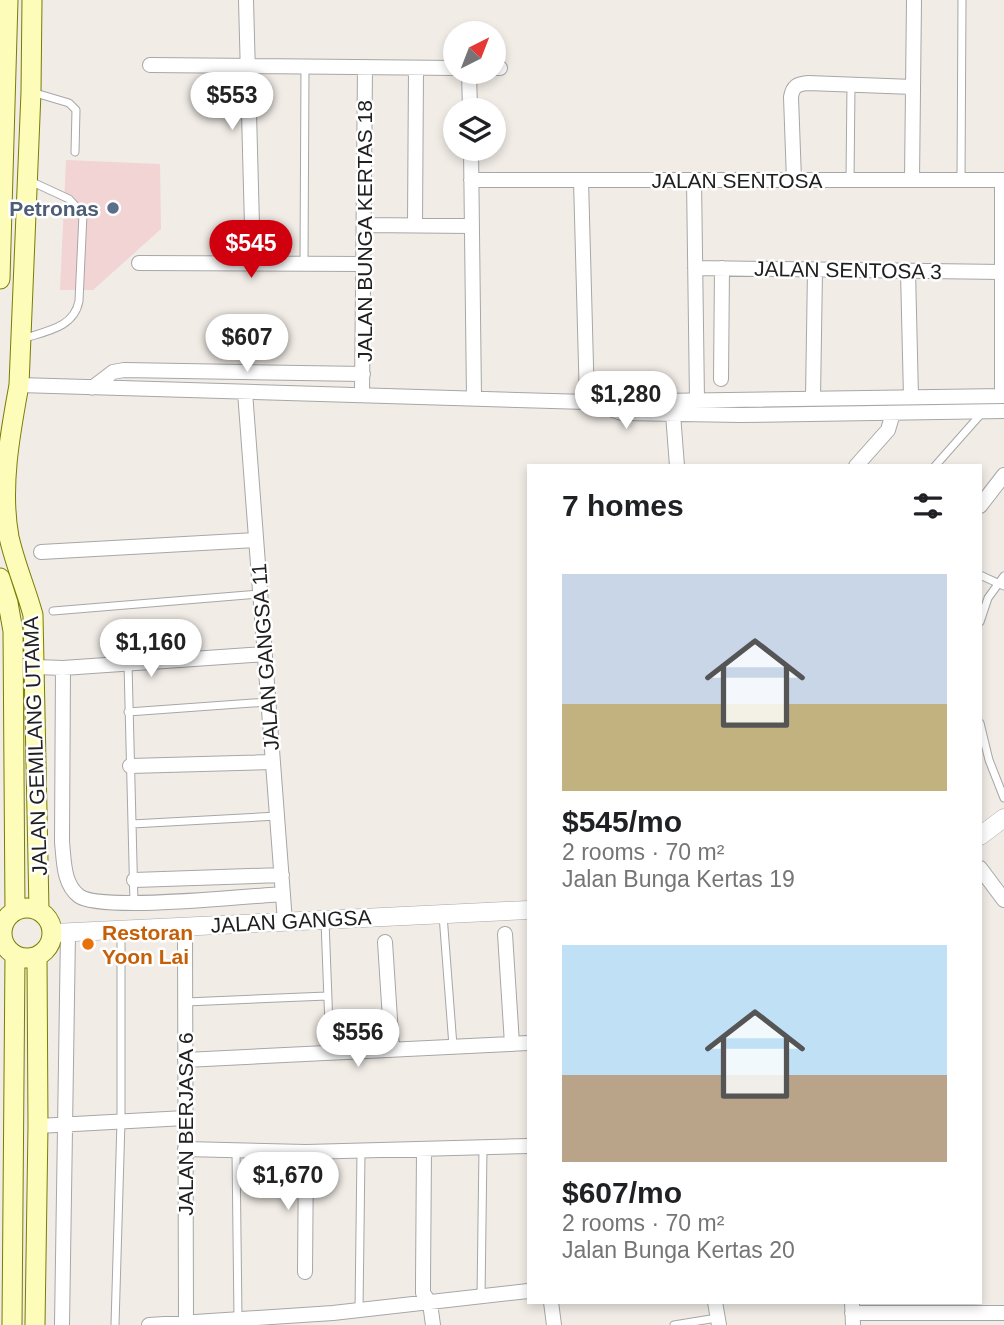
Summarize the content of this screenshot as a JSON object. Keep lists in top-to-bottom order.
{
  "streets": {
    "main road": ["JALAN GEMILANG UTAMA"],
    "street": [
      "JALAN SENTOSA",
      "JALAN BUNGA KERTAS 18",
      "JALAN SENTOSA 3",
      "JALAN GANGSA 11",
      "JALAN GANGSA",
      "JALAN BERJASA 6"
    ]
  },
  "crossings": [
    ["JALAN GANGSA 11", "JALAN GANGSA"],
    ["JALAN GEMILANG UTAMA", "JALAN GANGSA"],
    ["JALAN GANGSA", "JALAN BERJASA 6"]
  ],
  "places": ["Petronas", "Restoran Yoon Lai"],
  "north": "top right",
  "page": {
    "price": [
      "$553",
      "$545",
      "$607",
      "$1,280",
      "$1,160",
      "$556",
      "$1,670"
    ],
    "heading": "7 homes",
    "list": [
      {
        "name": "$545/mo",
        "note": "2 rooms · 70 m² · Jalan Bunga Kertas 19"
      },
      {
        "name": "$607/mo",
        "note": "2 rooms · 70 m² · Jalan Bunga Kertas 20"
      }
    ]
  }
}
